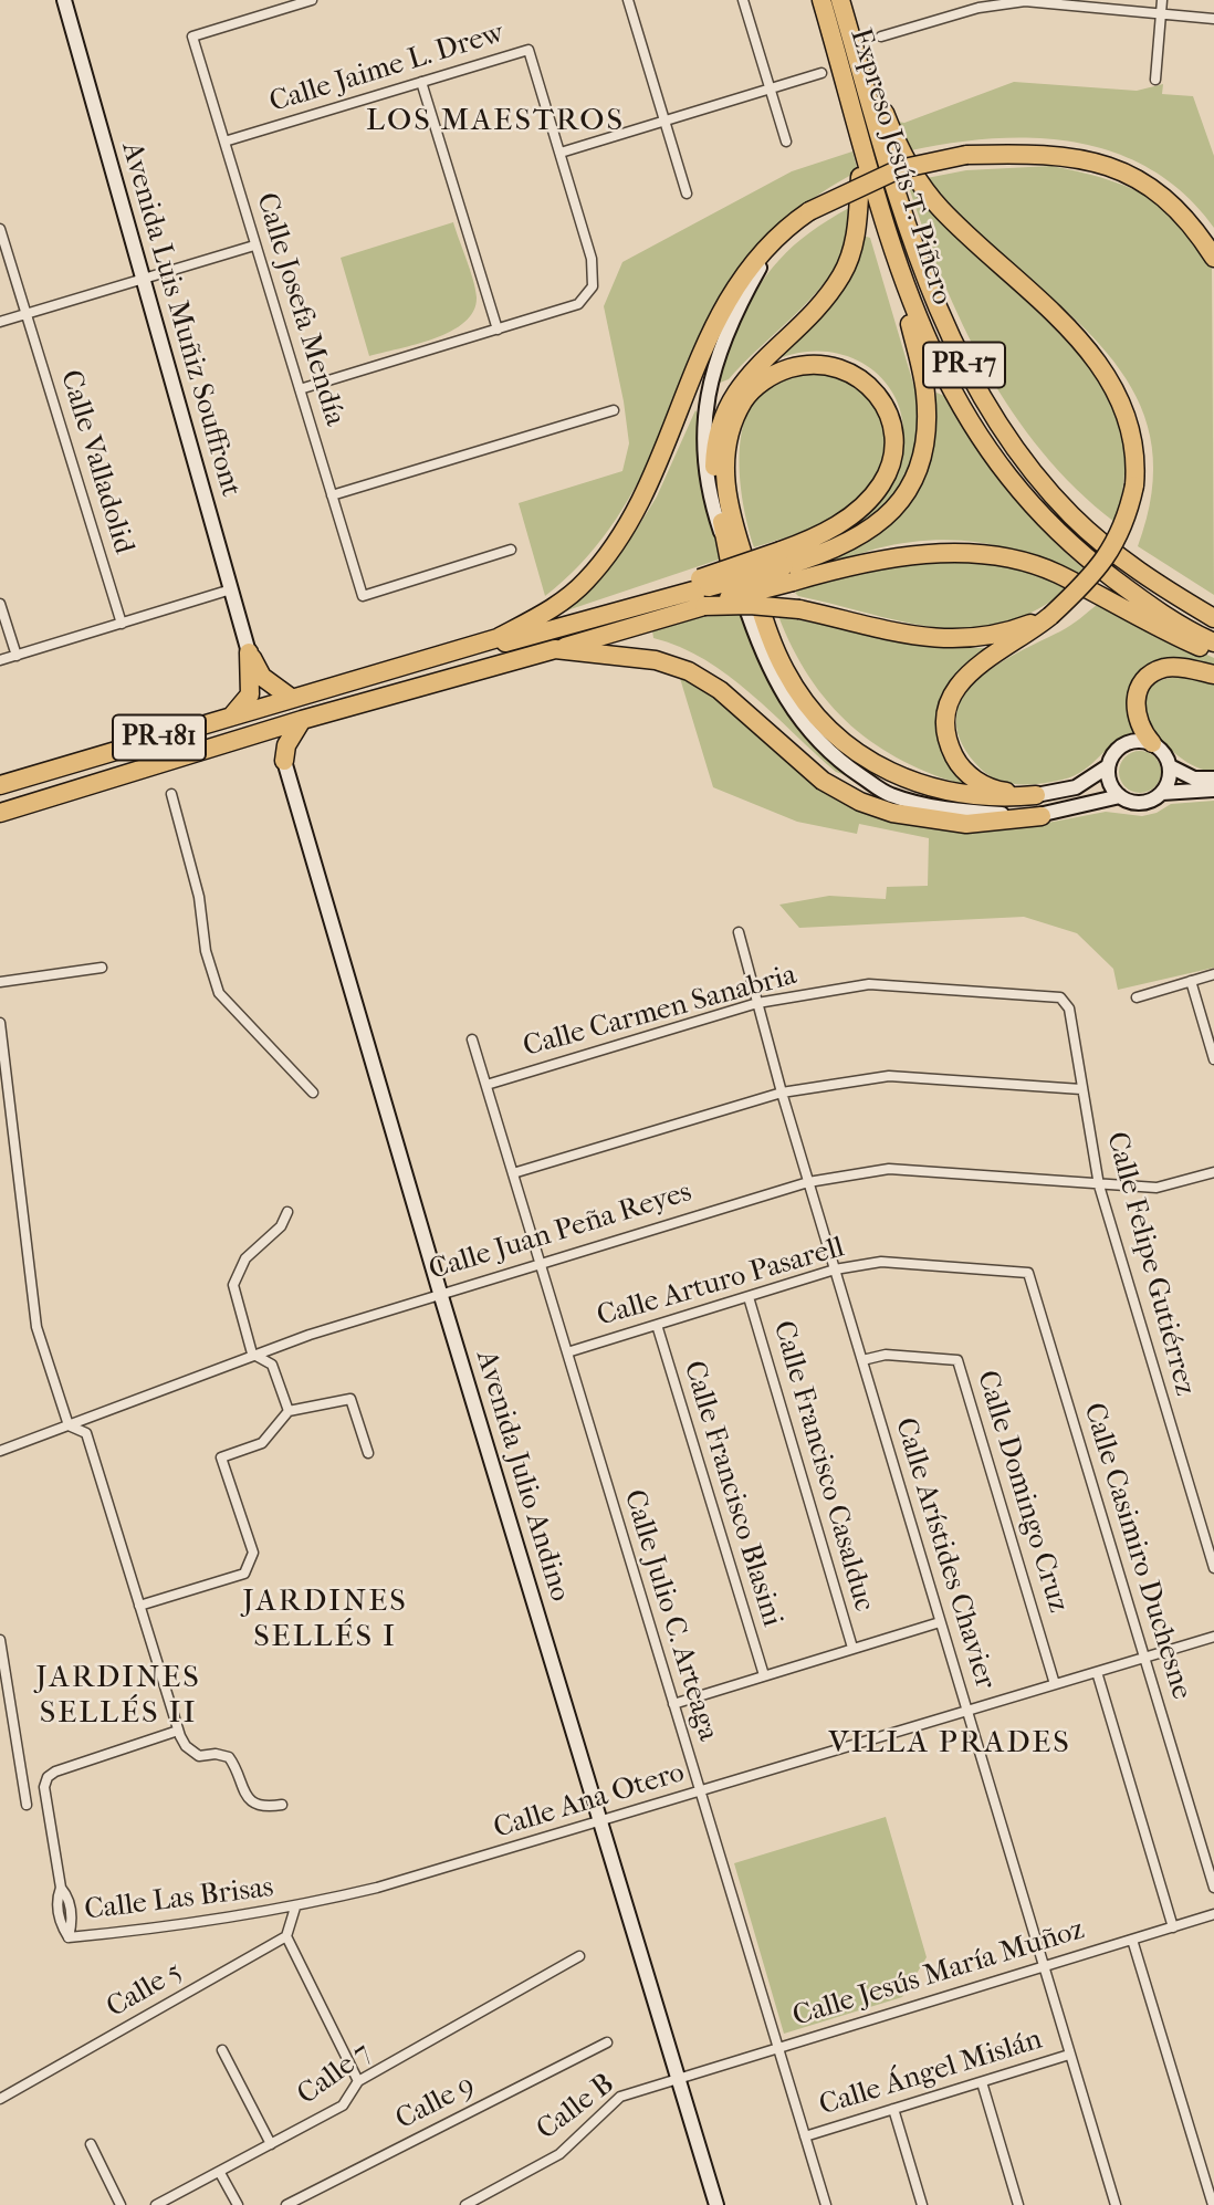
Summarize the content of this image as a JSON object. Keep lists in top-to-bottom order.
{
  "streets": {
    "highway": ["Expreso Jesús T. Piñero", "PR-17", "PR-181"],
    "street": [
      "Calle Jaime L. Drew",
      "Calle Josefa Mendía",
      "Avenida Luis Muñiz Souffront",
      "Calle Valladolid",
      "Calle Carmen Sanabria",
      "Calle Juan Peña Reyes",
      "Calle Felipe Gutiérrez",
      "Calle Arturo Pasarell",
      "Calle Francisco Casalduc",
      "Avenida Julio Andino",
      "Calle Domingo Cruz",
      "Calle Francisco Blasini",
      "Calle Casimiro Duchesne",
      "Calle Arístides Chavier",
      "Calle Julio C. Arteaga",
      "Calle Ana Otero",
      "Calle Las Brisas",
      "Calle Jesús María Muñoz",
      "Calle 5",
      "Calle Ángel Mislán",
      "Calle 7",
      "Calle 9",
      "Calle B"
    ]
  },
  "crossings": [
    ["Calle Jaime L. Drew", "Calle Josefa Mendía"],
    ["Calle Carmen Sanabria", "Calle Felipe Gutiérrez"],
    ["Calle Carmen Sanabria", "Calle Arístides Chavier"],
    ["Calle Carmen Sanabria", "Calle Julio C. Arteaga"],
    ["Calle Juan Peña Reyes", "Calle Felipe Gutiérrez"],
    ["Calle Juan Peña Reyes", "Avenida Julio Andino"],
    ["Calle Juan Peña Reyes", "Calle Arístides Chavier"],
    ["Calle Juan Peña Reyes", "Calle Julio C. Arteaga"],
    ["Calle Arturo Pasarell", "Calle Francisco Casalduc"],
    ["Calle Arturo Pasarell", "Calle Francisco Blasini"],
    ["Calle Arturo Pasarell", "Calle Casimiro Duchesne"],
    ["Calle Arturo Pasarell", "Calle Arístides Chavier"],
    ["Calle Arturo Pasarell", "Calle Julio C. Arteaga"],
    ["Avenida Julio Andino", "Calle Ana Otero"],
    ["Avenida Julio Andino", "Calle Jesús María Muñoz"],
    ["Avenida Julio Andino", "Calle B"],
    ["Calle Domingo Cruz", "Calle Arístides Chavier"],
    ["Calle Domingo Cruz", "Calle Ana Otero"],
    ["Calle Casimiro Duchesne", "Calle Ana Otero"],
    ["Calle Arístides Chavier", "Calle Ana Otero"],
    ["Calle Arístides Chavier", "Calle Jesús María Muñoz"],
    ["Calle Arístides Chavier", "Calle Ángel Mislán"],
    ["Calle Julio C. Arteaga", "Calle Ana Otero"],
    ["Calle Julio C. Arteaga", "Calle Jesús María Muñoz"],
    ["Calle Julio C. Arteaga", "Calle Ángel Mislán"],
    ["Calle Ana Otero", "Calle Las Brisas"],
    ["Calle Jesús María Muñoz", "Calle B"]
  ],
  "districts": [
    "LOS MAESTROS",
    "JARDINES SELLÉS I",
    "JARDINES SELLÉS II",
    "VILLA PRADES"
  ]
}
